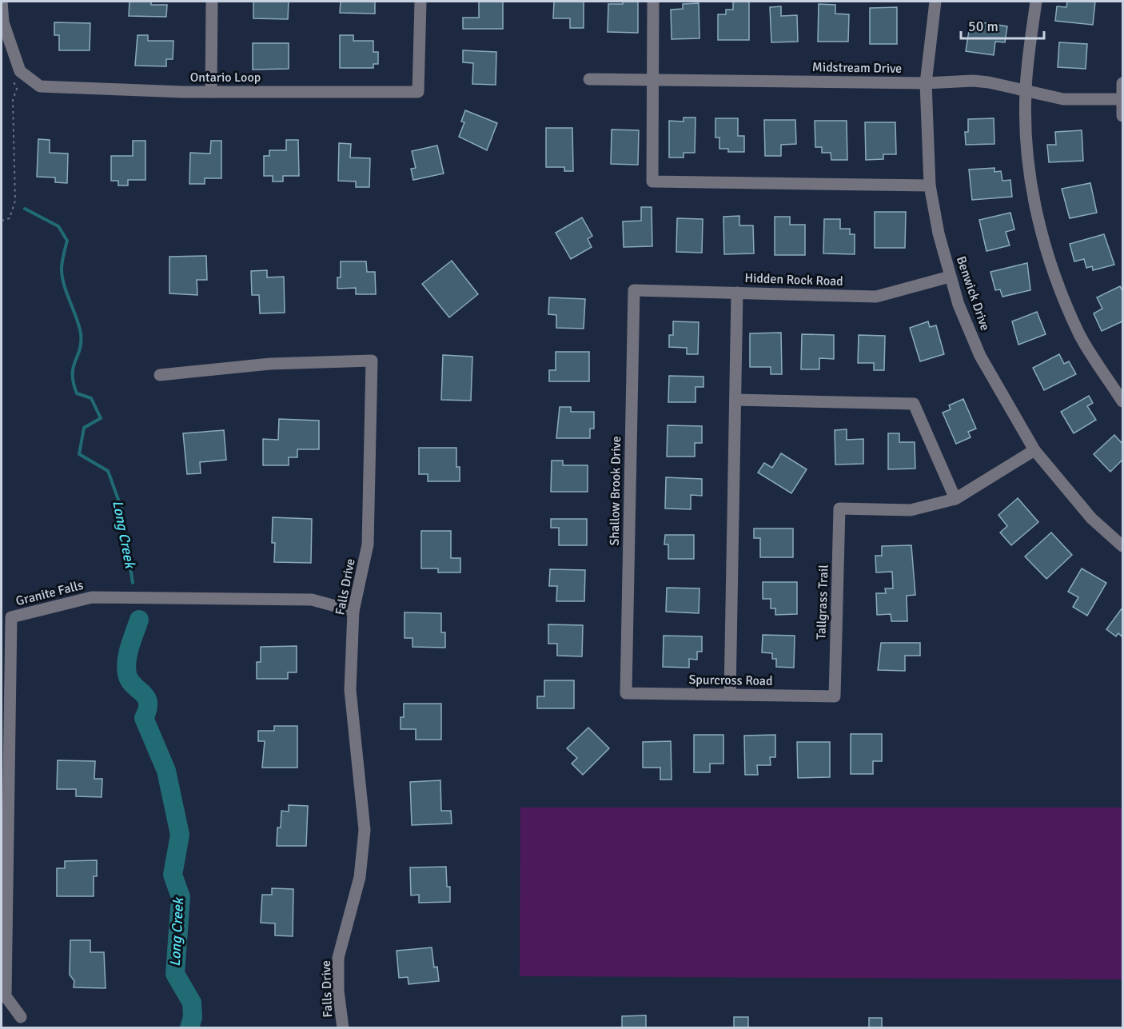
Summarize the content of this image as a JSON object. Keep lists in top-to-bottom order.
{
  "streets": {
    "street": [
      "Midstream Drive",
      "Ontario Loop",
      "Hidden Rock Road",
      "Benwick Drive",
      "Shallow Brook Drive",
      "Falls Drive",
      "Granite Falls",
      "Tallgrass Trail",
      "Spurcross Road"
    ]
  },
  "crossings": [
    ["Midstream Drive", "Benwick Drive"],
    ["Hidden Rock Road", "Benwick Drive"],
    ["Hidden Rock Road", "Shallow Brook Drive"],
    ["Shallow Brook Drive", "Spurcross Road"],
    ["Falls Drive", "Granite Falls"],
    ["Tallgrass Trail", "Spurcross Road"]
  ],
  "water": ["Long Creek"],
  "scale_bar": "50 m"
}
